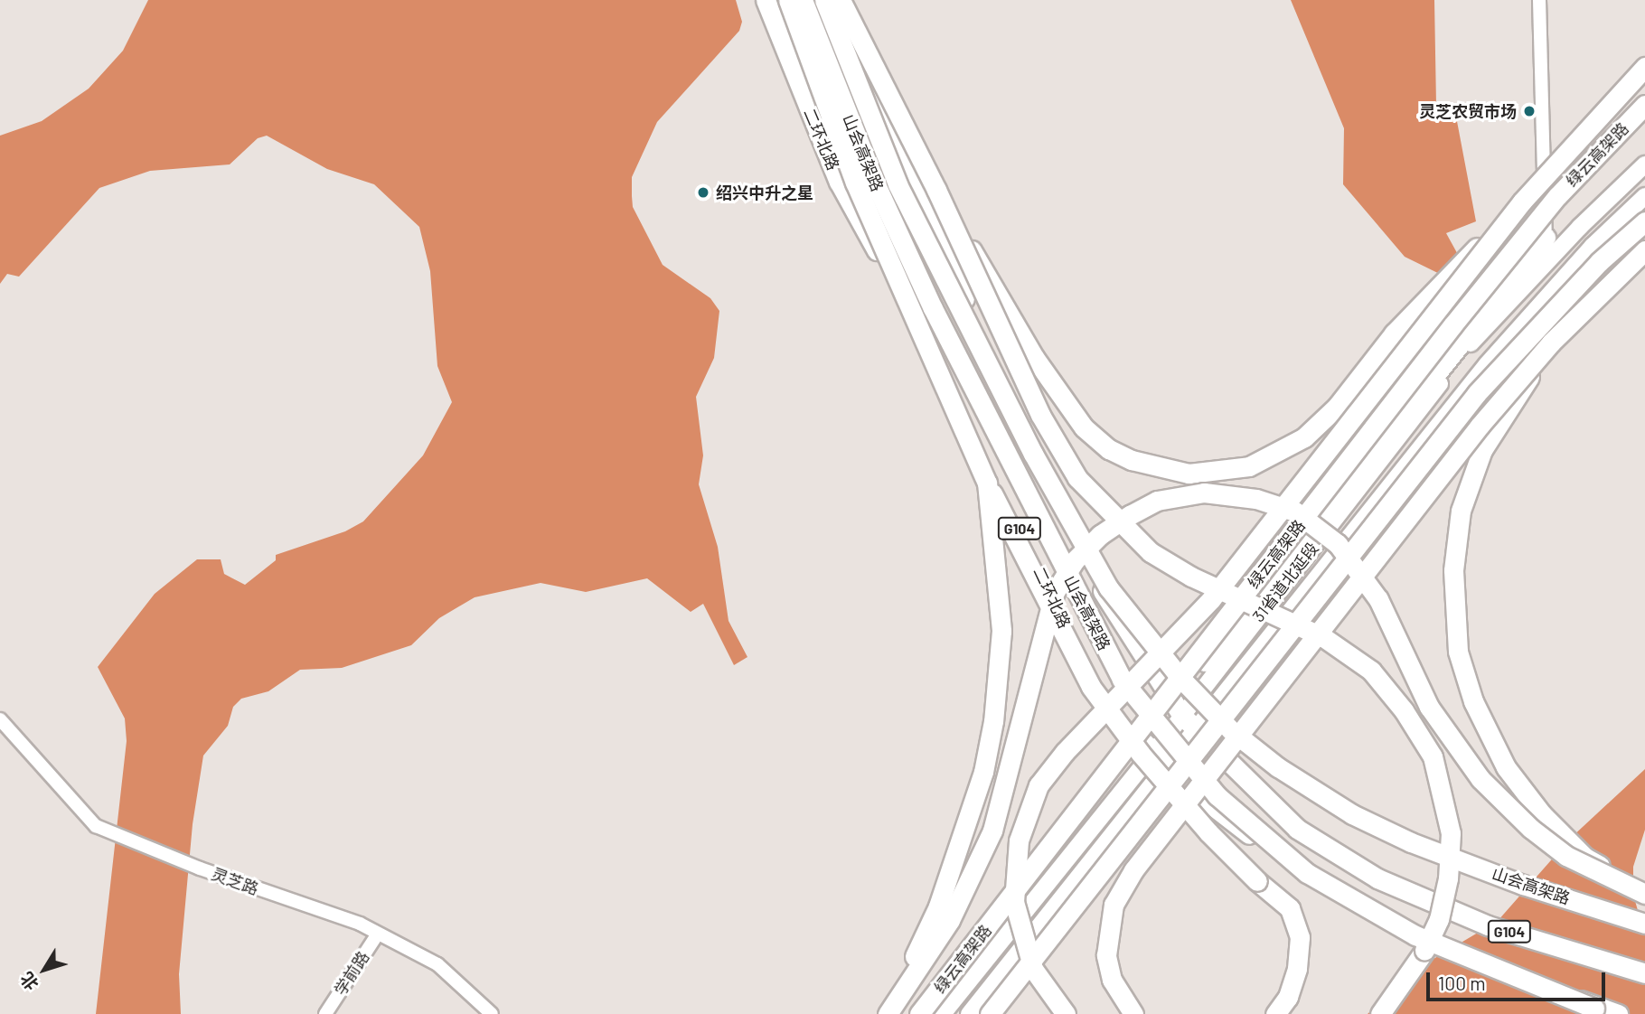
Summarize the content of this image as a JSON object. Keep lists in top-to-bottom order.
{
  "streets": {
    "highway": [
      "二环北路",
      "山会高架路",
      "绿云高架路",
      "G104"
    ],
    "main road": ["31省道北延段"],
    "street": ["灵芝路", "学前路"]
  },
  "crossings": [
    ["二环北路", "31省道北延段"],
    ["G104", "31省道北延段"],
    ["灵芝路", "学前路"]
  ],
  "places": ["灵芝农贸市场", "绍兴中升之星"],
  "scale_bar": "100 m",
  "north": "bottom left"
}
